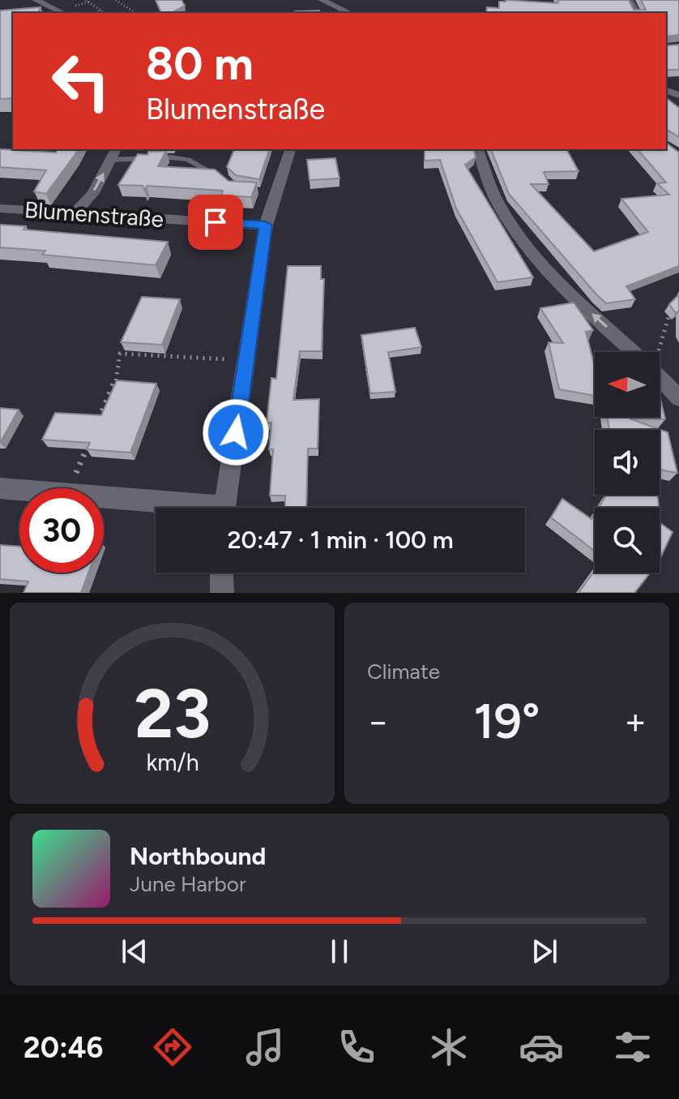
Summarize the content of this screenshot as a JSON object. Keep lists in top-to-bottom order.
{
  "streets": {
    "street": ["Blumenstraße"]
  },
  "north": "left",
  "page": {
    "turn": ["80 m", "Blumenstraße"],
    "limit": "30",
    "trip": "20:47 · 1 min · 100 m",
    "tile": "Climate",
    "heat": ["−", "19°", "+"],
    "song": ["Northbound", "June Harbor"],
    "tabs": "20:46",
    "gauge": ["23", "km/h"]
  }
}
